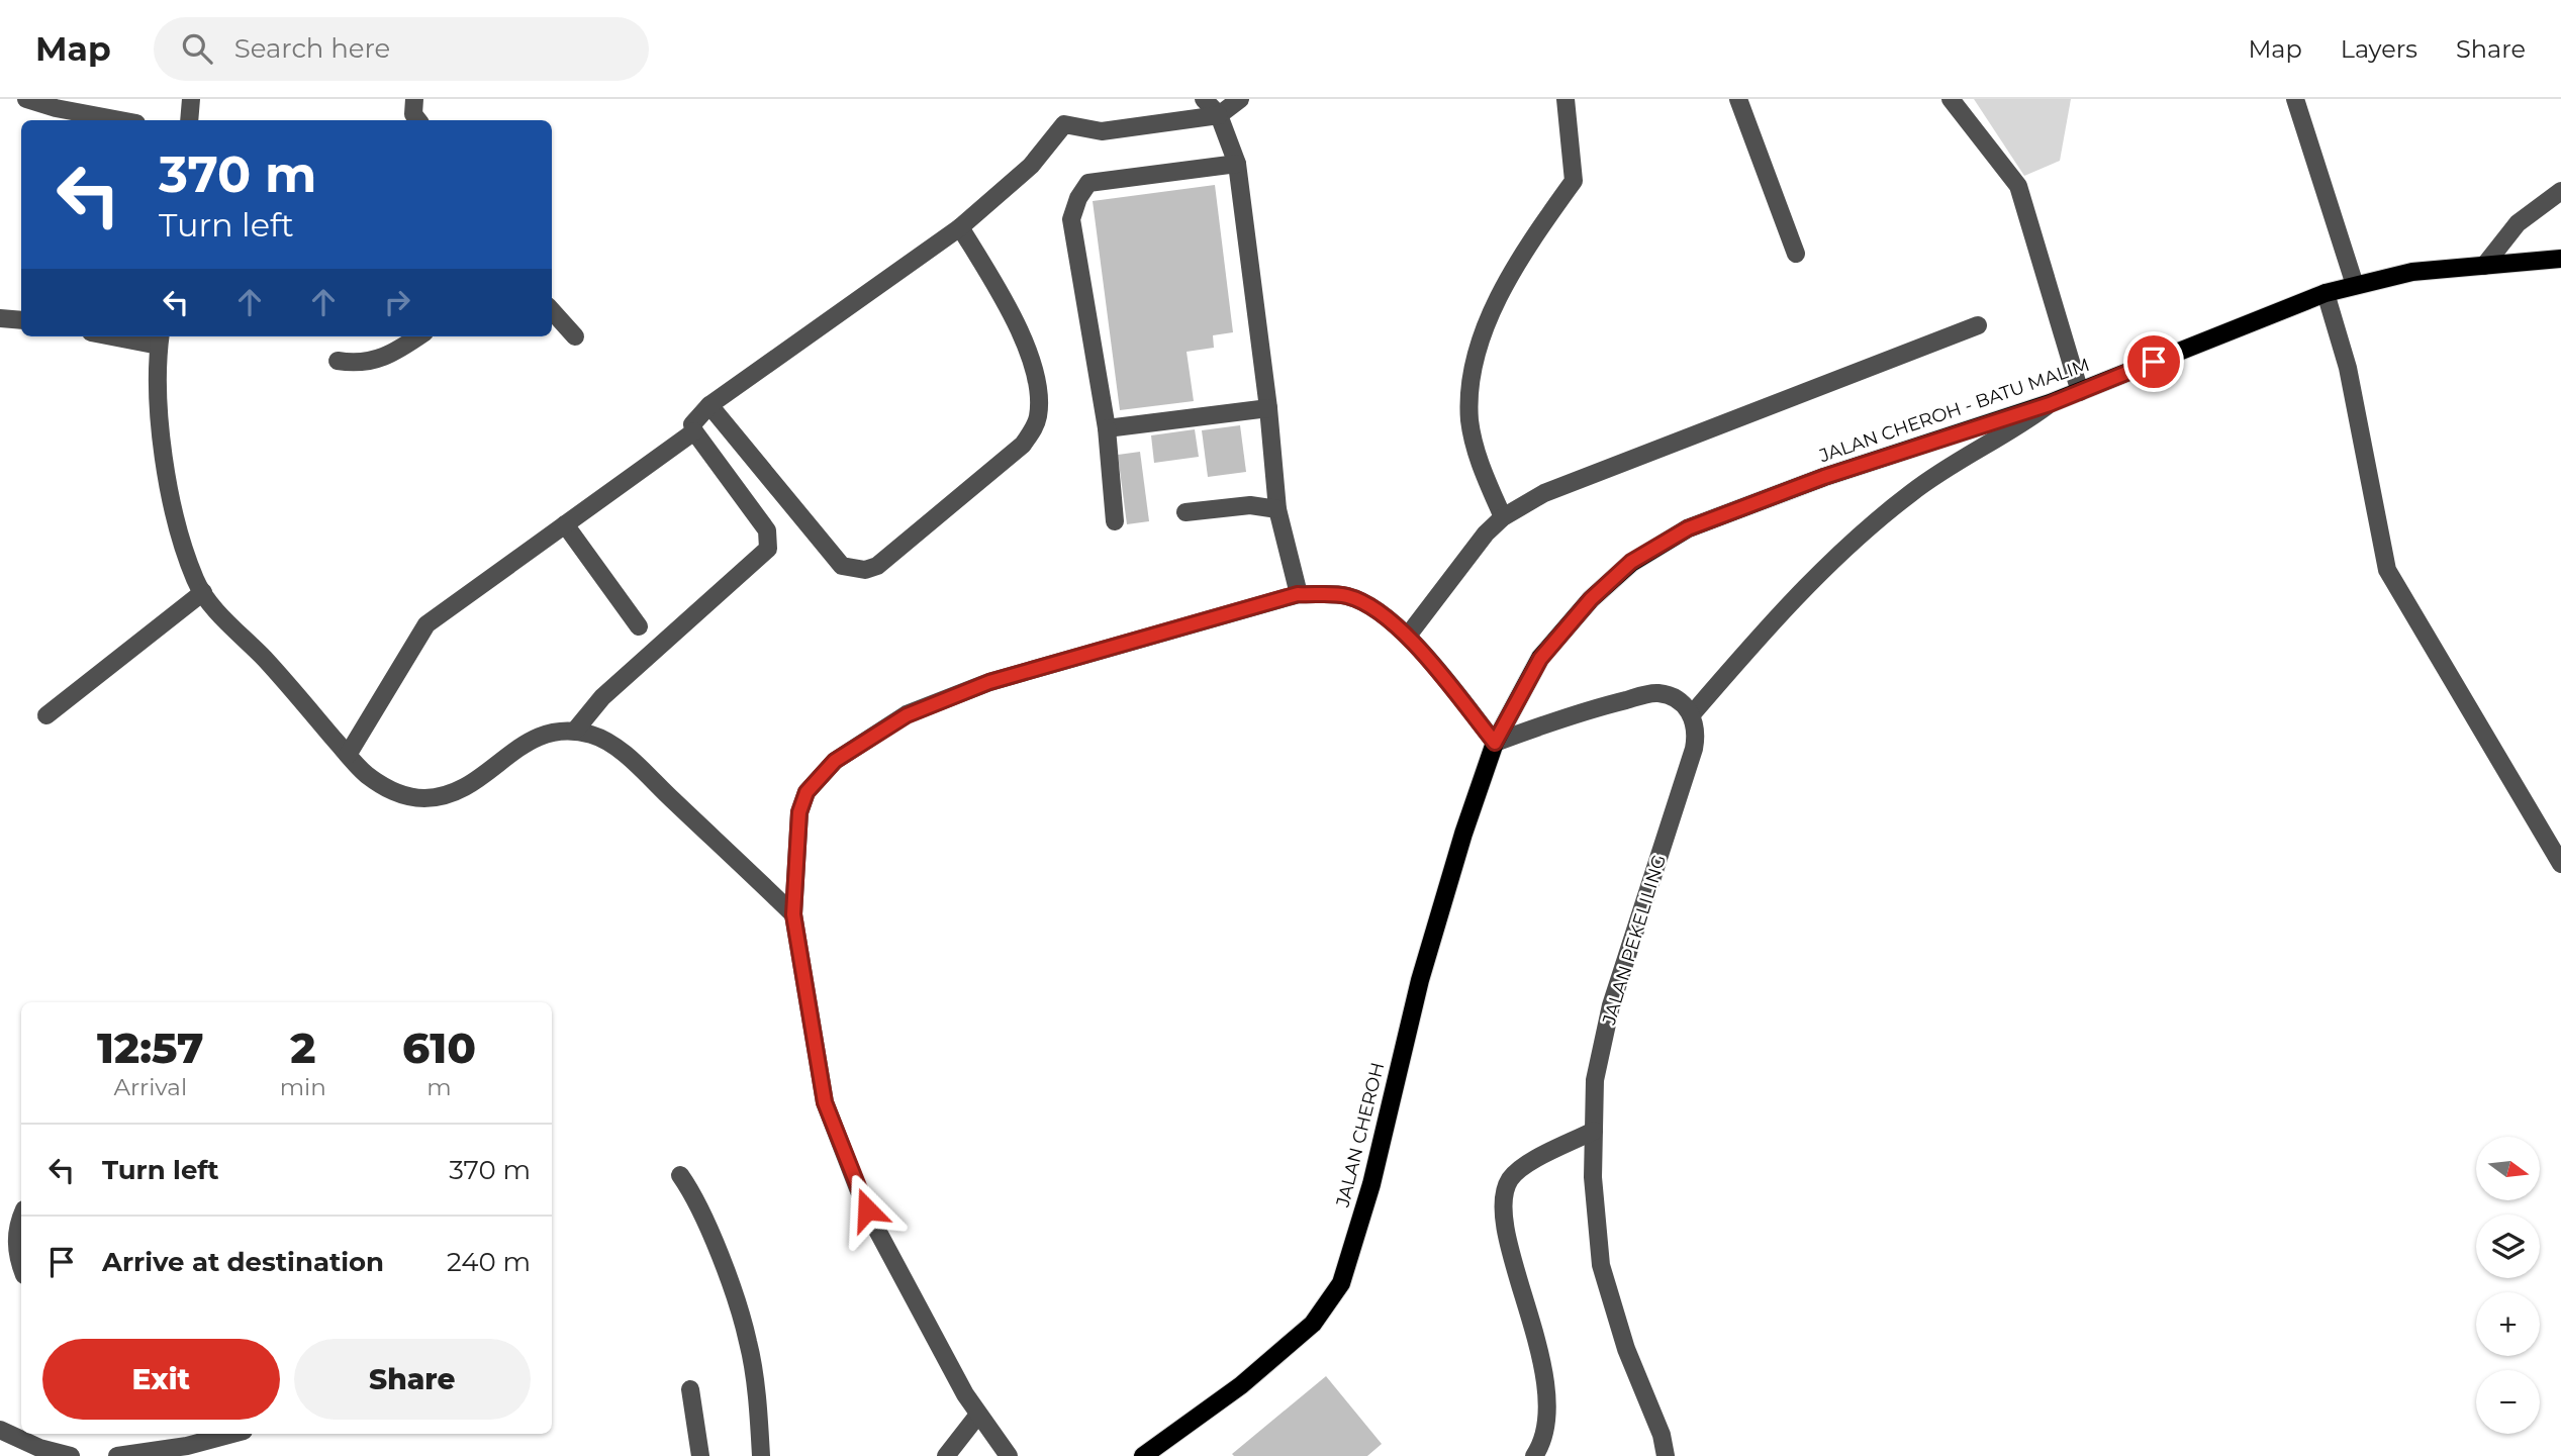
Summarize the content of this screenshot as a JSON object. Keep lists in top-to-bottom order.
{
  "streets": {
    "main road": ["JALAN CHEROH - BATU MALIM", "JALAN CHEROH"],
    "street": ["JALAN PEKELILING"]
  },
  "crossings": [
    ["JALAN CHEROH - BATU MALIM", "JALAN CHEROH"]
  ],
  "north": "right",
  "page": {
    "header": "Map",
    "search": "Search here",
    "nav": ["Map", "Layers", "Share"],
    "turn": ["370 m", "Turn left"],
    "eta": [
      "12:57",
      "Arrival",
      "2",
      "min",
      "610",
      "m"
    ],
    "list": [
      {
        "name": "Turn left",
        "value": "370 m"
      },
      {
        "name": "Arrive at destination",
        "value": "240 m"
      }
    ],
    "map_buttons": ["+", "−"],
    "buttons": ["Exit", "Share"]
  }
}
